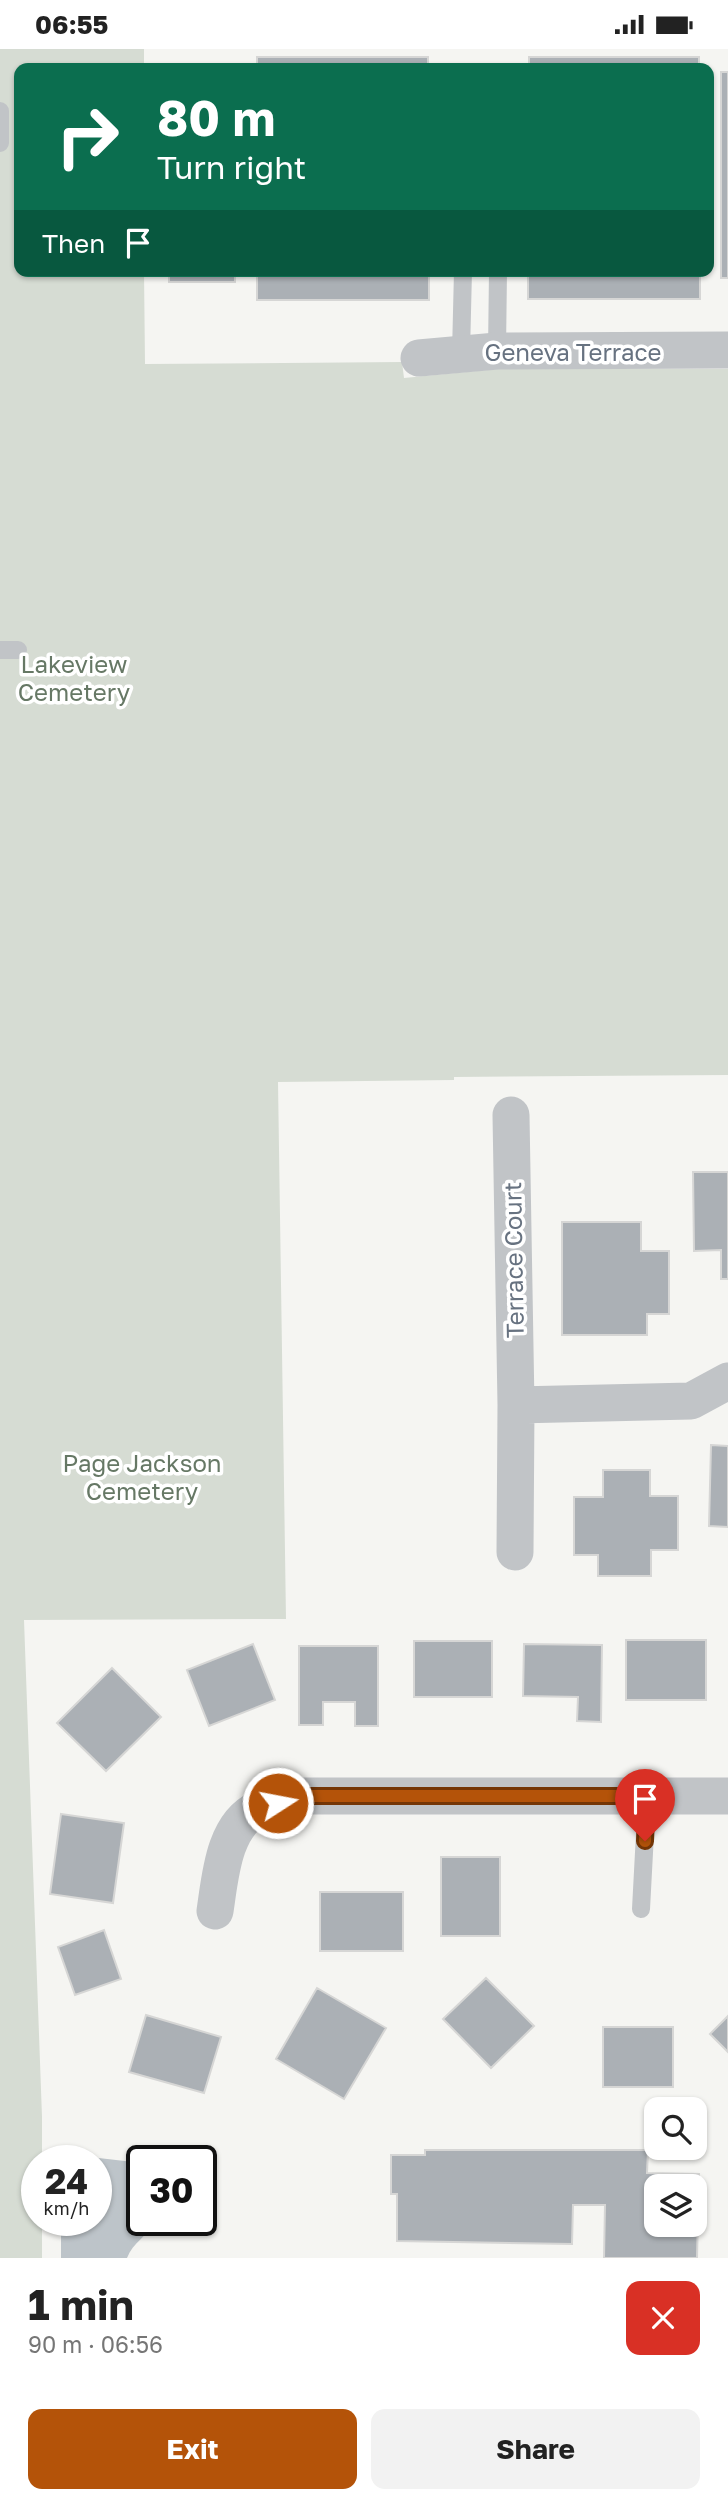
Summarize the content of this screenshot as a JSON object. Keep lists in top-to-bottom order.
{
  "streets": {
    "street": ["Geneva Terrace", "Terrace Court"]
  },
  "parks": ["Lakeview Cemetery", "Page Jackson Cemetery"],
  "page": {
    "status": "06:55",
    "turn": ["80 m", "Turn right"],
    "then": "Then",
    "speed": "24 km/h",
    "limit": "30",
    "heading": ["1 min", "90 m · 06:56"],
    "buttons": ["Exit", "Share"]
  }
}
